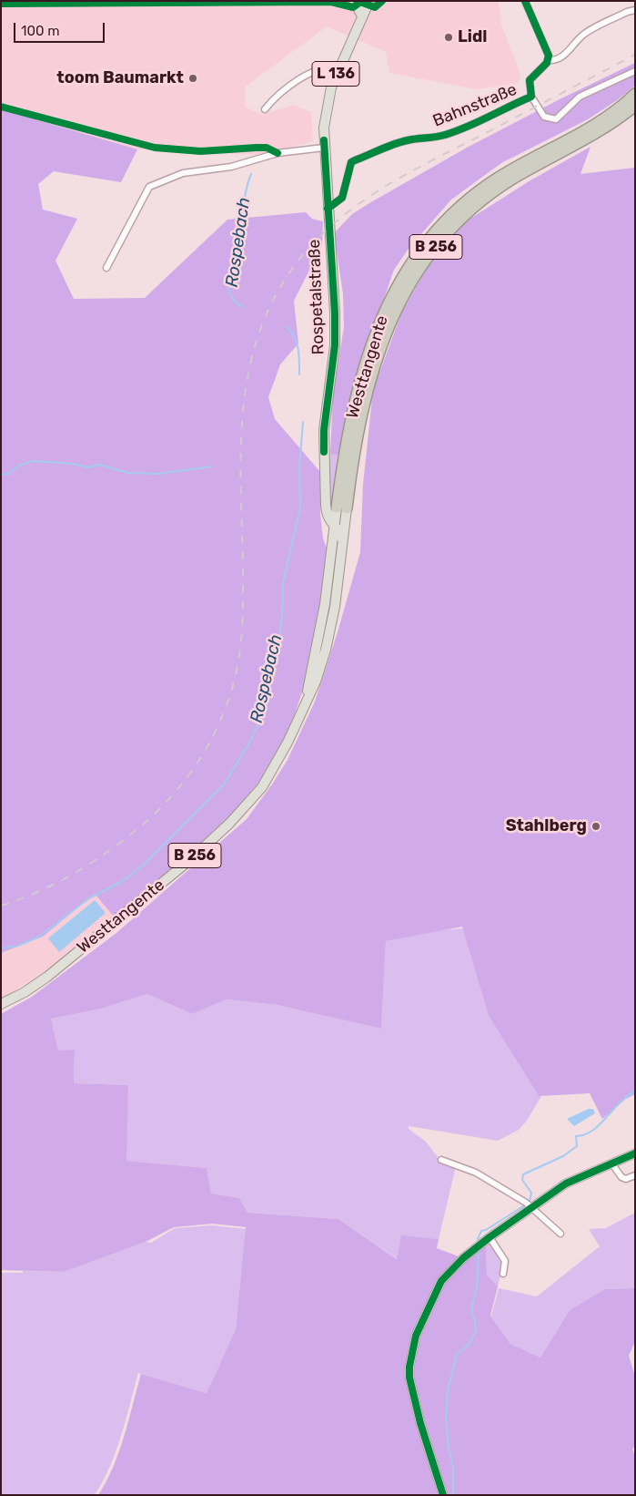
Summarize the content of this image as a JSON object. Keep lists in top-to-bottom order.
{
  "streets": {
    "highway": ["B 256", "Westtangente"],
    "main road": ["L 136", "Rospetalstraße"],
    "street": ["Bahnstraße"]
  },
  "crossings": [
    ["Bahnstraße", "Rospetalstraße"],
    ["Rospetalstraße", "Westtangente"]
  ],
  "water": ["Rospebach"],
  "places": ["Lidl", "toom Baumarkt", "Stahlberg"],
  "scale_bar": "100 m"
}
